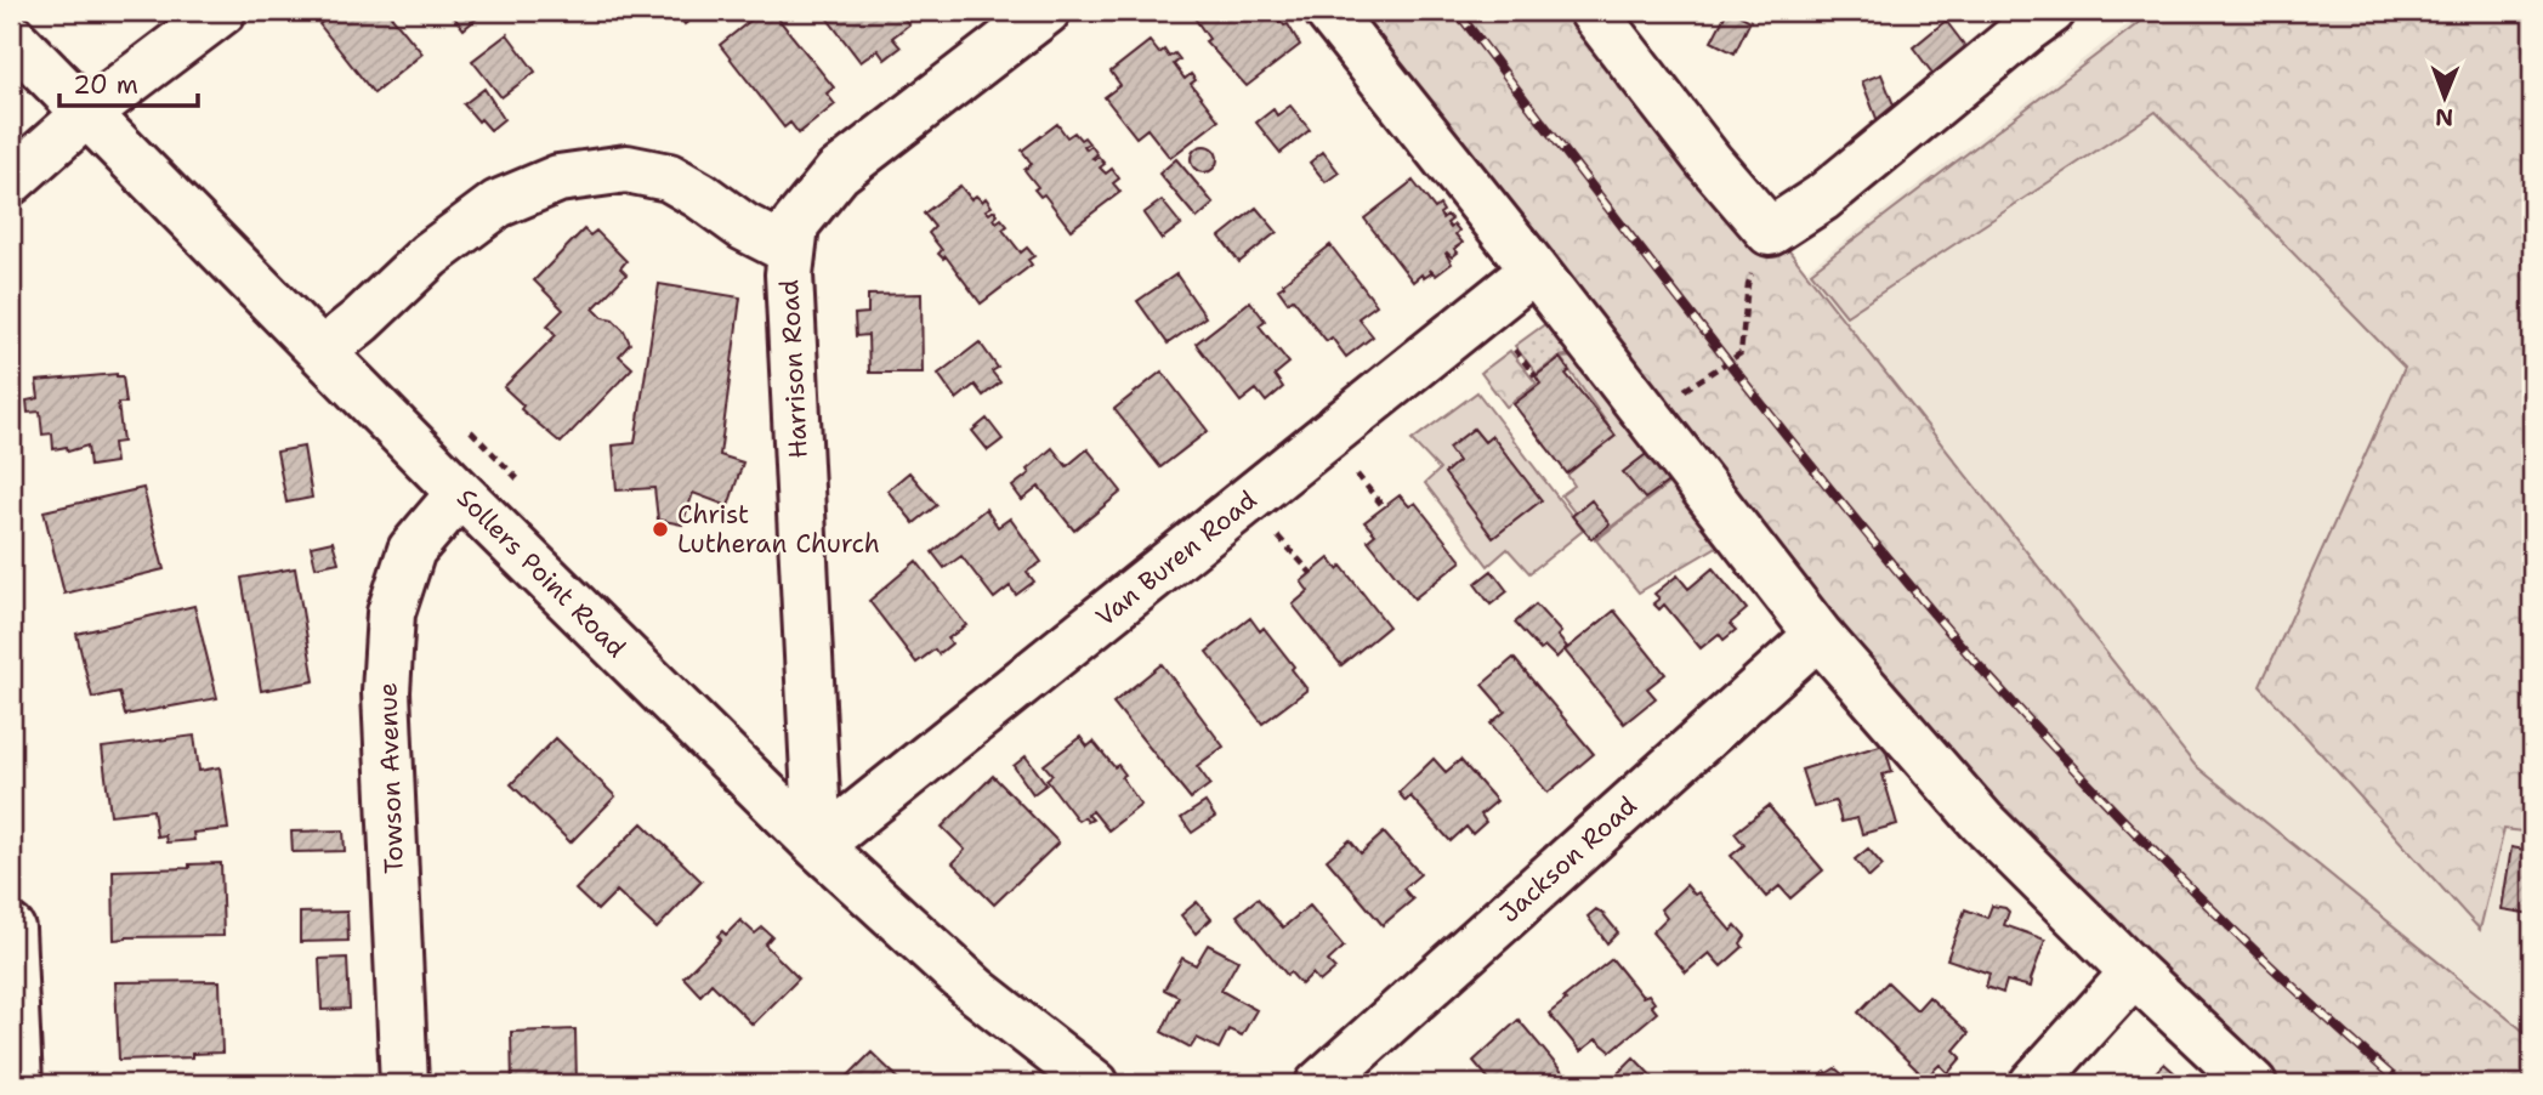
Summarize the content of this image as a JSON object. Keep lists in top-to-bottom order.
{
  "streets": {
    "street": [
      "Harrison Road",
      "Van Buren Road",
      "Sollers Point Road",
      "Towson Avenue",
      "Jackson Road"
    ]
  },
  "crossings": [
    ["Harrison Road", "Van Buren Road"],
    ["Harrison Road", "Sollers Point Road"],
    ["Van Buren Road", "Sollers Point Road"],
    ["Sollers Point Road", "Towson Avenue"]
  ],
  "places": ["Christ Lutheran Church"],
  "scale_bar": "20 m",
  "north": "bottom"
}
